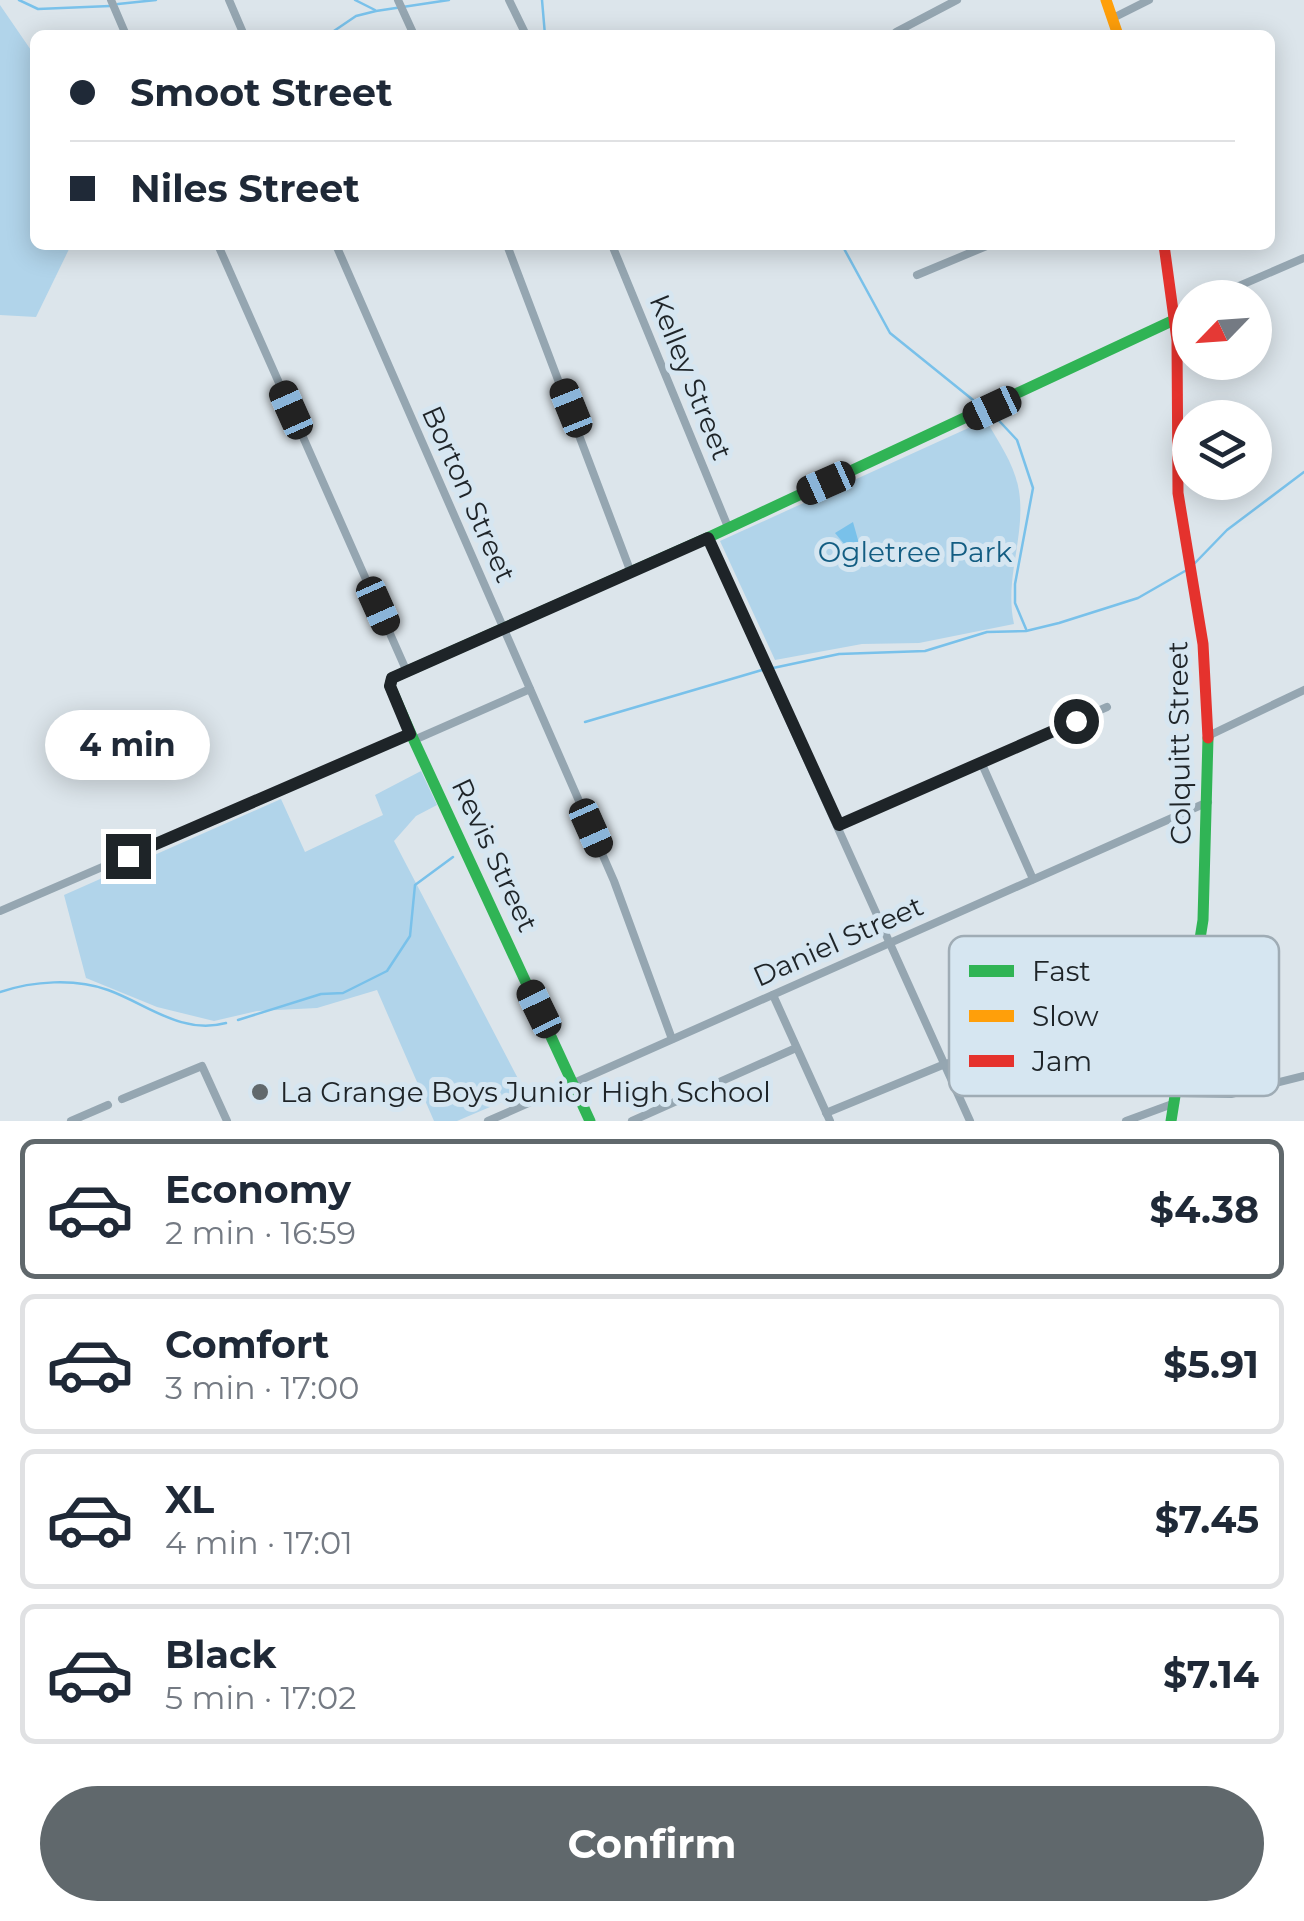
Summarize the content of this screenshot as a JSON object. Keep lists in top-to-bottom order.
{
  "streets": {
    "street": [
      "Kelley Street",
      "Borton Street",
      "Colquitt Street",
      "Revis Street",
      "Daniel Street"
    ]
  },
  "crossings": [
    ["Borton Street", "Daniel Street"],
    ["Colquitt Street", "Daniel Street"],
    ["Revis Street", "Daniel Street"]
  ],
  "parks": ["Ogletree Park"],
  "places": ["La Grange Boys Junior High School"],
  "legend": ["Fast", "Slow", "Jam"],
  "north": "bottom left",
  "page": {
    "banner": ["Smoot Street", "Niles Street"],
    "bubble": "4 min",
    "list": [
      {
        "name": "Economy",
        "note": "2 min · 16:59",
        "value": "$4.38"
      },
      {
        "name": "Comfort",
        "note": "3 min · 17:00",
        "value": "$5.91"
      },
      {
        "name": "XL",
        "note": "4 min · 17:01",
        "value": "$7.45"
      },
      {
        "name": "Black",
        "note": "5 min · 17:02",
        "value": "$7.14"
      }
    ],
    "buttons": "Confirm"
  }
}
